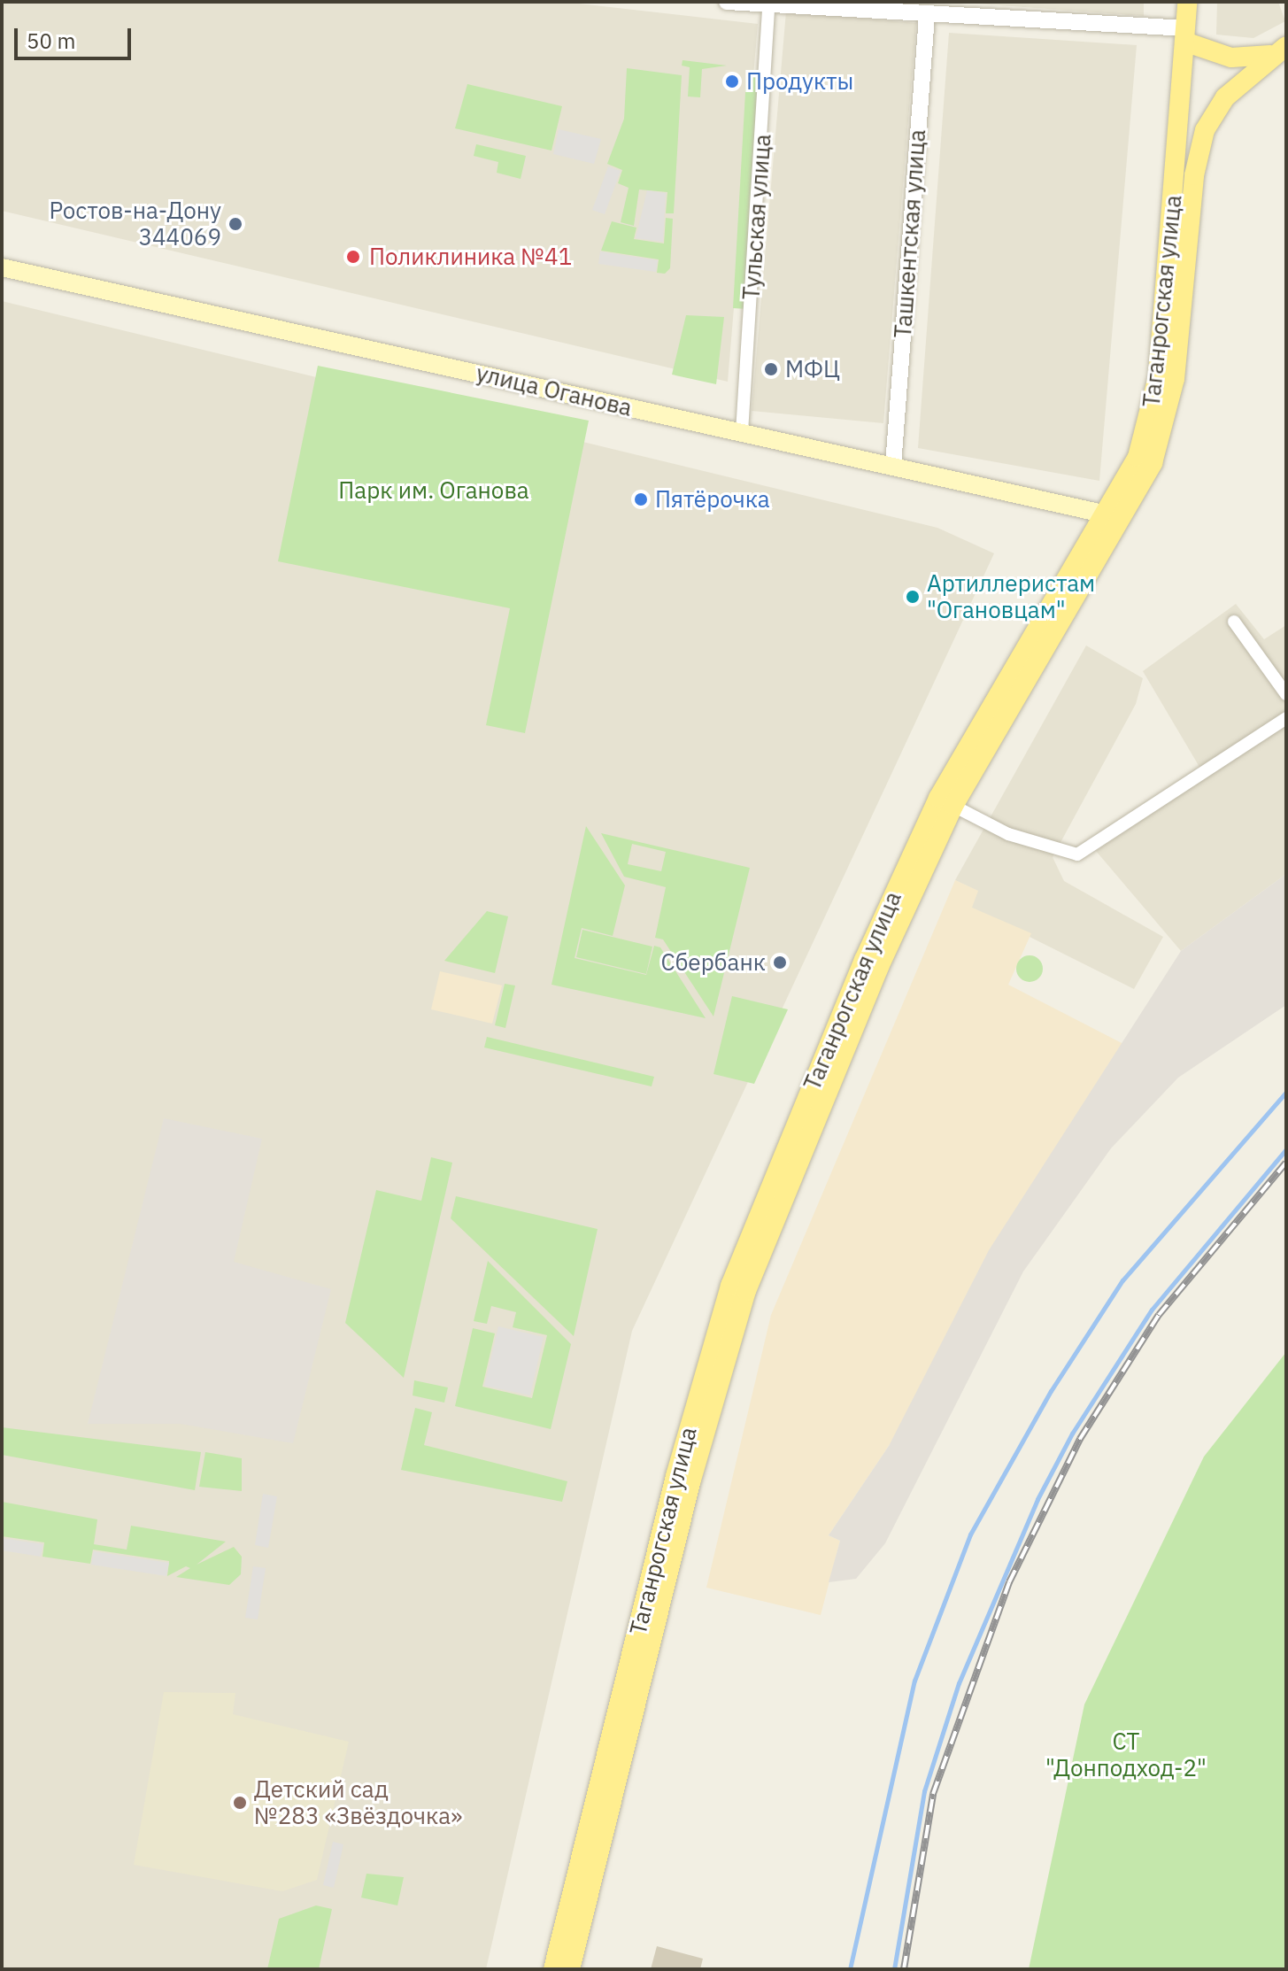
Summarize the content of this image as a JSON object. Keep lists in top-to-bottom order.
{
  "streets": {
    "main road": ["Таганрогская улица", "улица Оганова"],
    "street": ["Тульская улица", "Ташкентская улица"]
  },
  "crossings": [
    ["Тульская улица", "улица Оганова"],
    ["Ташкентская улица", "улица Оганова"],
    ["Таганрогская улица", "улица Оганова"]
  ],
  "parks": ["Парк им. Оганова", "СТ \"Донподход-2\""],
  "places": [
    "Продукты",
    "Ростов-на-Дону 344069",
    "Поликлиника №41",
    "МФЦ",
    "Пятёрочка",
    "Артиллеристам \"Огановцам\"",
    "Сбербанк",
    "Детский сад №283 «Звёздочка»"
  ],
  "scale_bar": "50 m"
}
